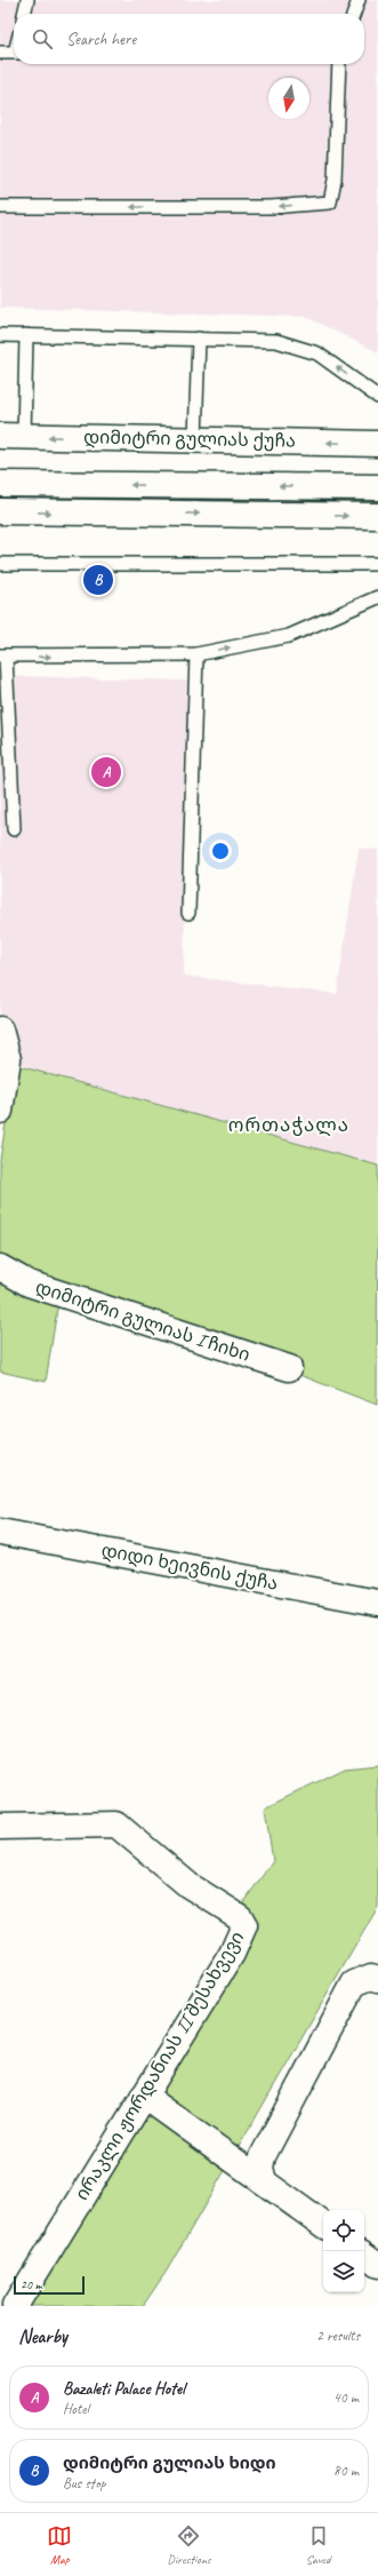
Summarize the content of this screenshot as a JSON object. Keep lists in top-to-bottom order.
{
  "streets": {
    "main road": [
      "დიმიტრი გულიას ქუჩა",
      "დიმიტრი გულიას I ჩიხი",
      "დიდი ხეივნის ქუჩა",
      "ირაკლი ჟორდანიას II შესახვევი"
    ]
  },
  "districts": ["ორთაჭალა"],
  "scale_bar": "20 m",
  "north": "bottom",
  "page": {
    "search": "Search here",
    "pins": ["B", "A"],
    "scale": "20 m",
    "heading": ["Nearby", "2 results"],
    "list": [
      {
        "mark": "A",
        "name": "Bazaleti Palace Hotel",
        "note": "Hotel",
        "value": "40 m"
      },
      {
        "mark": "B",
        "name": "დიმიტრი გულიას ხიდი",
        "note": "Bus stop",
        "value": "80 m"
      }
    ],
    "nav": ["Map", "Directions", "Saved"]
  }
}
